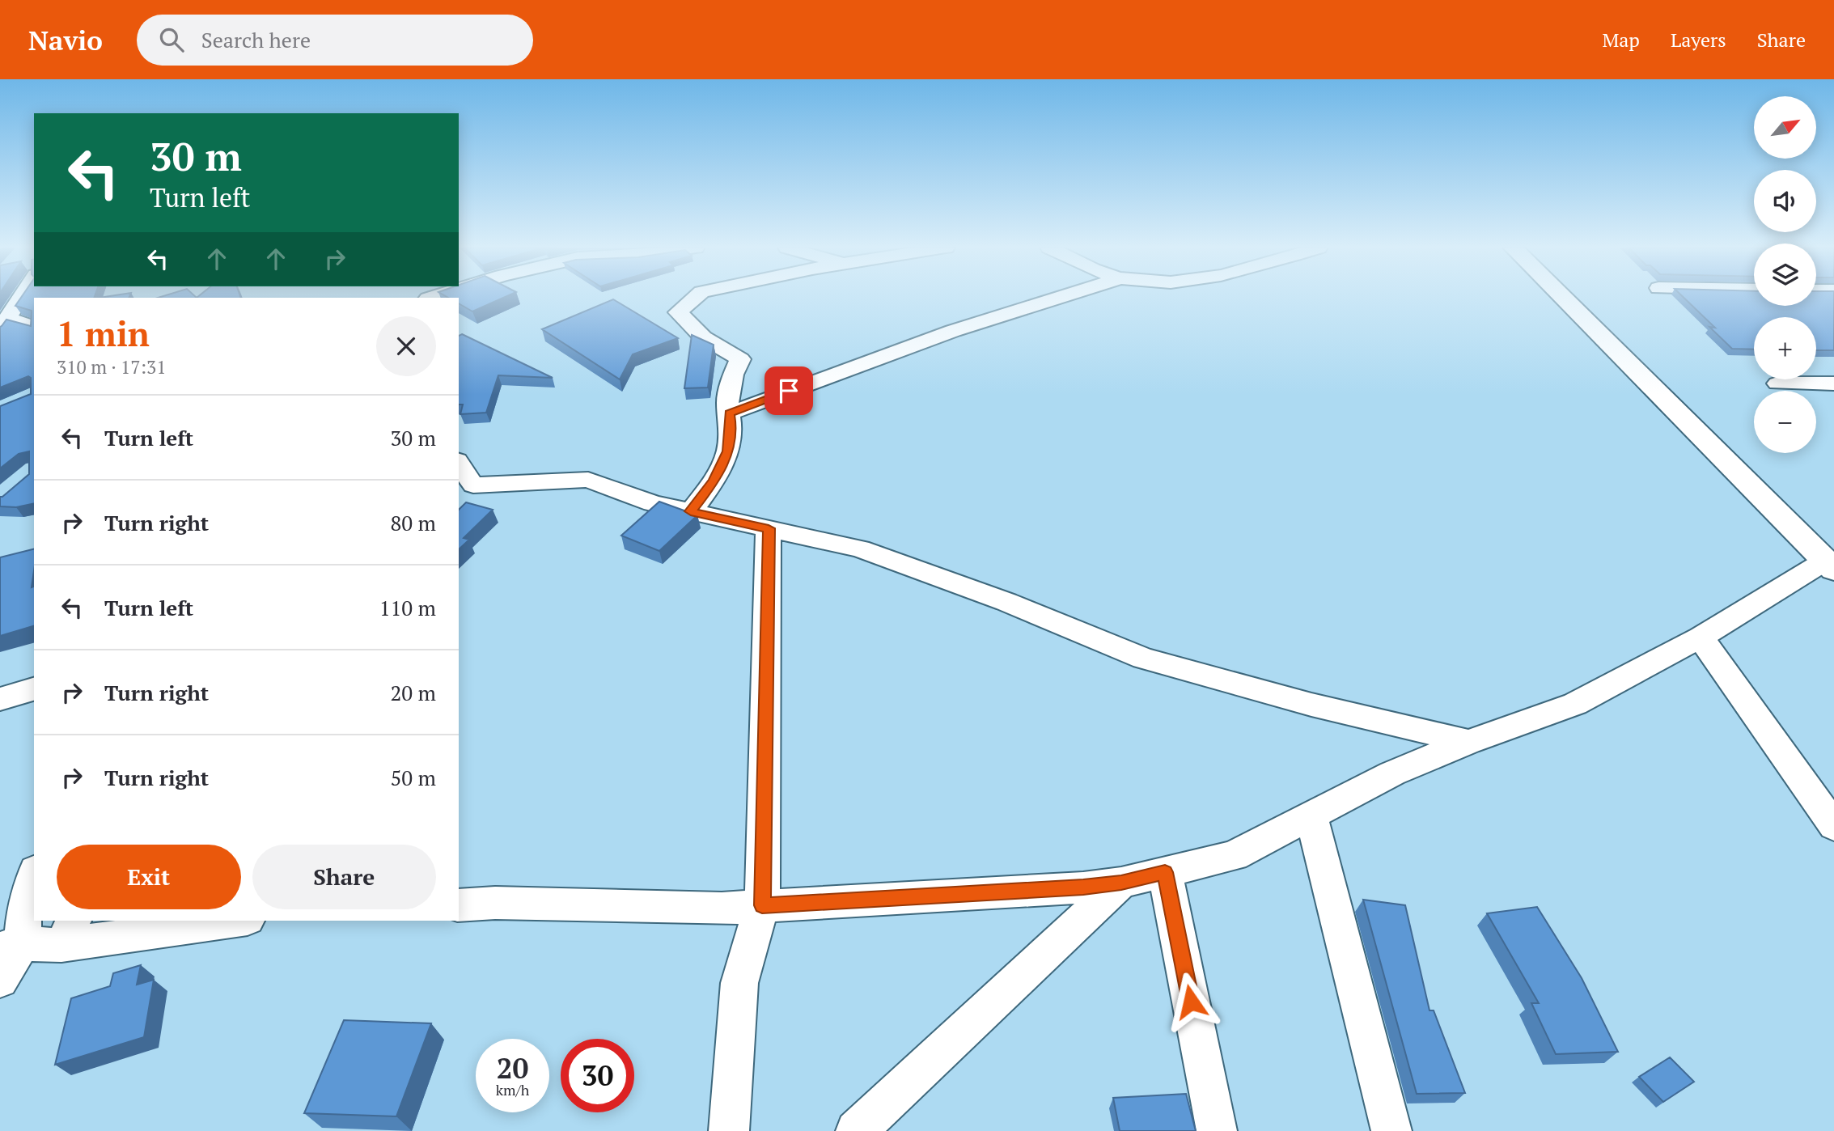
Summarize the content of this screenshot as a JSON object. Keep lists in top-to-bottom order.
{
  "north": "top right",
  "page": {
    "header": "Navio",
    "search": "Search here",
    "nav": ["Map", "Layers", "Share"],
    "map_buttons": ["+", "−"],
    "turn": ["30 m", "Turn left"],
    "heading": ["1 min", "310 m · 17:31"],
    "list": [
      {
        "name": "Turn left",
        "value": "30 m"
      },
      {
        "name": "Turn right",
        "value": "80 m"
      },
      {
        "name": "Turn left",
        "value": "110 m"
      },
      {
        "name": "Turn right",
        "value": "20 m"
      },
      {
        "name": "Turn right",
        "value": "50 m"
      }
    ],
    "buttons": ["Exit", "Share"],
    "speed": "20 km/h",
    "limit": "30"
  }
}
